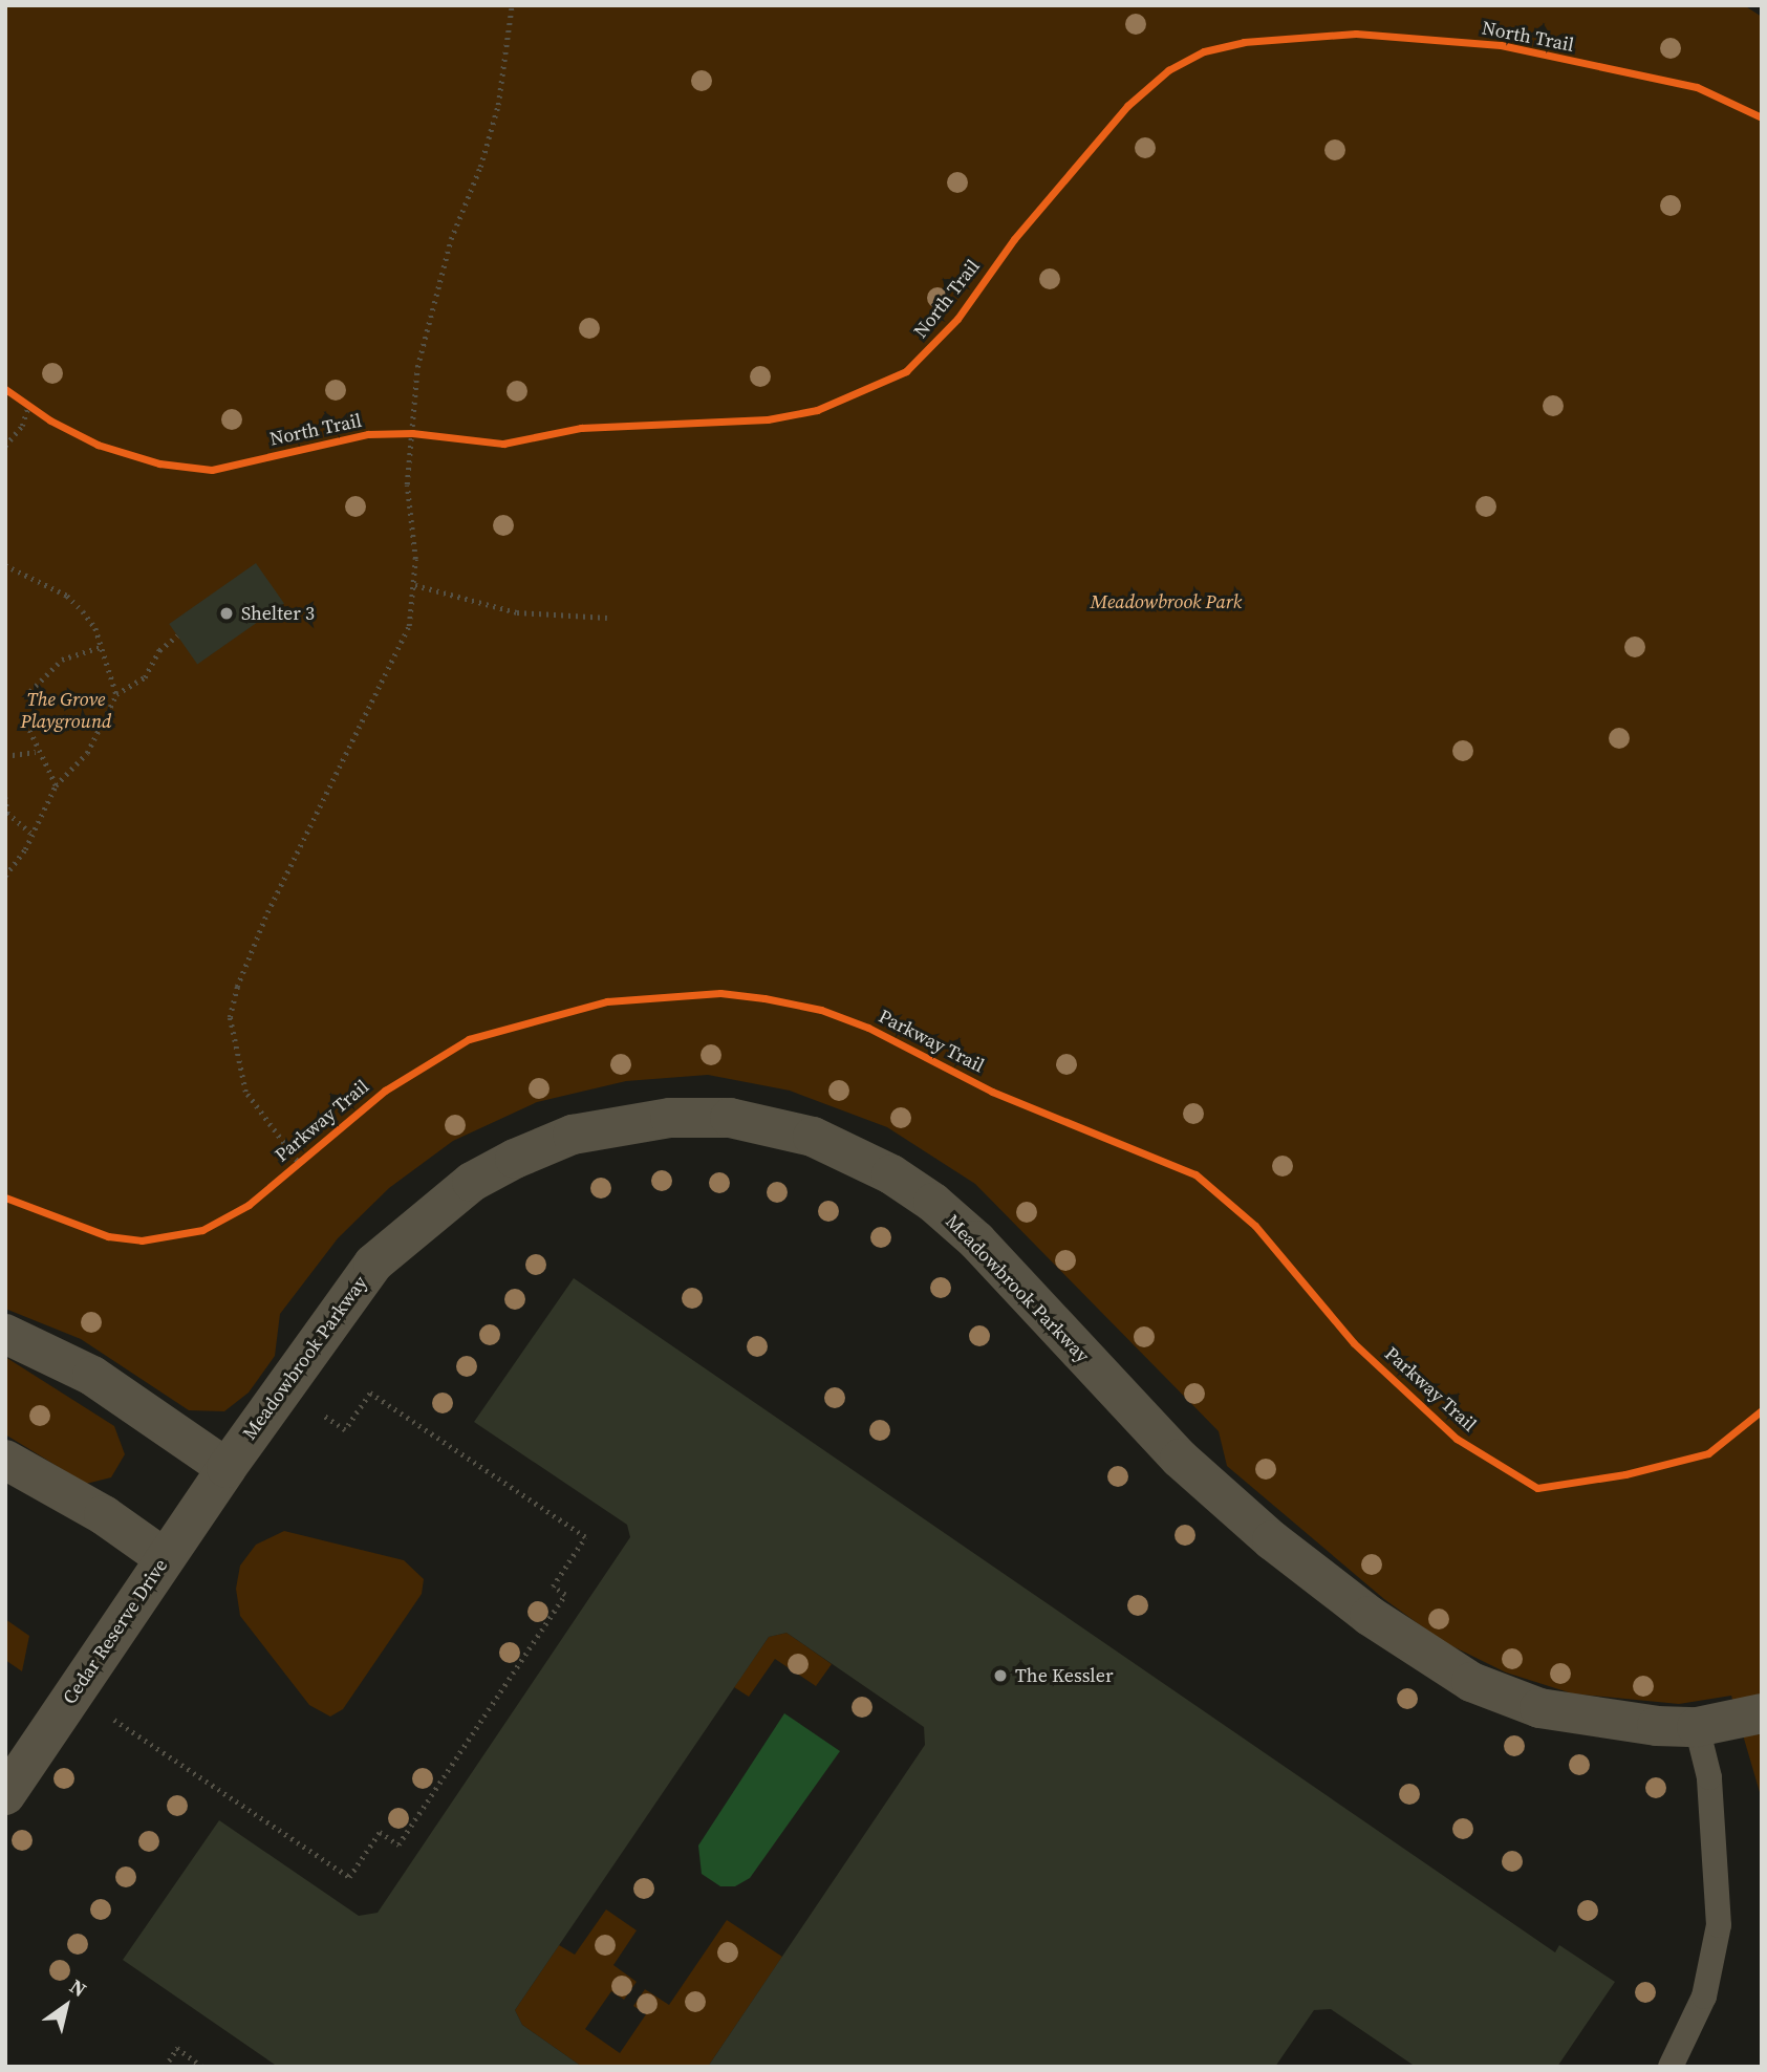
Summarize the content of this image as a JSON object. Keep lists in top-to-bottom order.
{
  "streets": {
    "street": ["Meadowbrook Parkway", "Cedar Reserve Drive"],
    "cycle path": ["North Trail", "Parkway Trail"]
  },
  "crossings": [
    ["Meadowbrook Parkway", "Cedar Reserve Drive"]
  ],
  "parks": ["Meadowbrook Park", "The Grove Playground"],
  "places": ["Shelter 3", "The Kessler"],
  "north": "top right"
}
